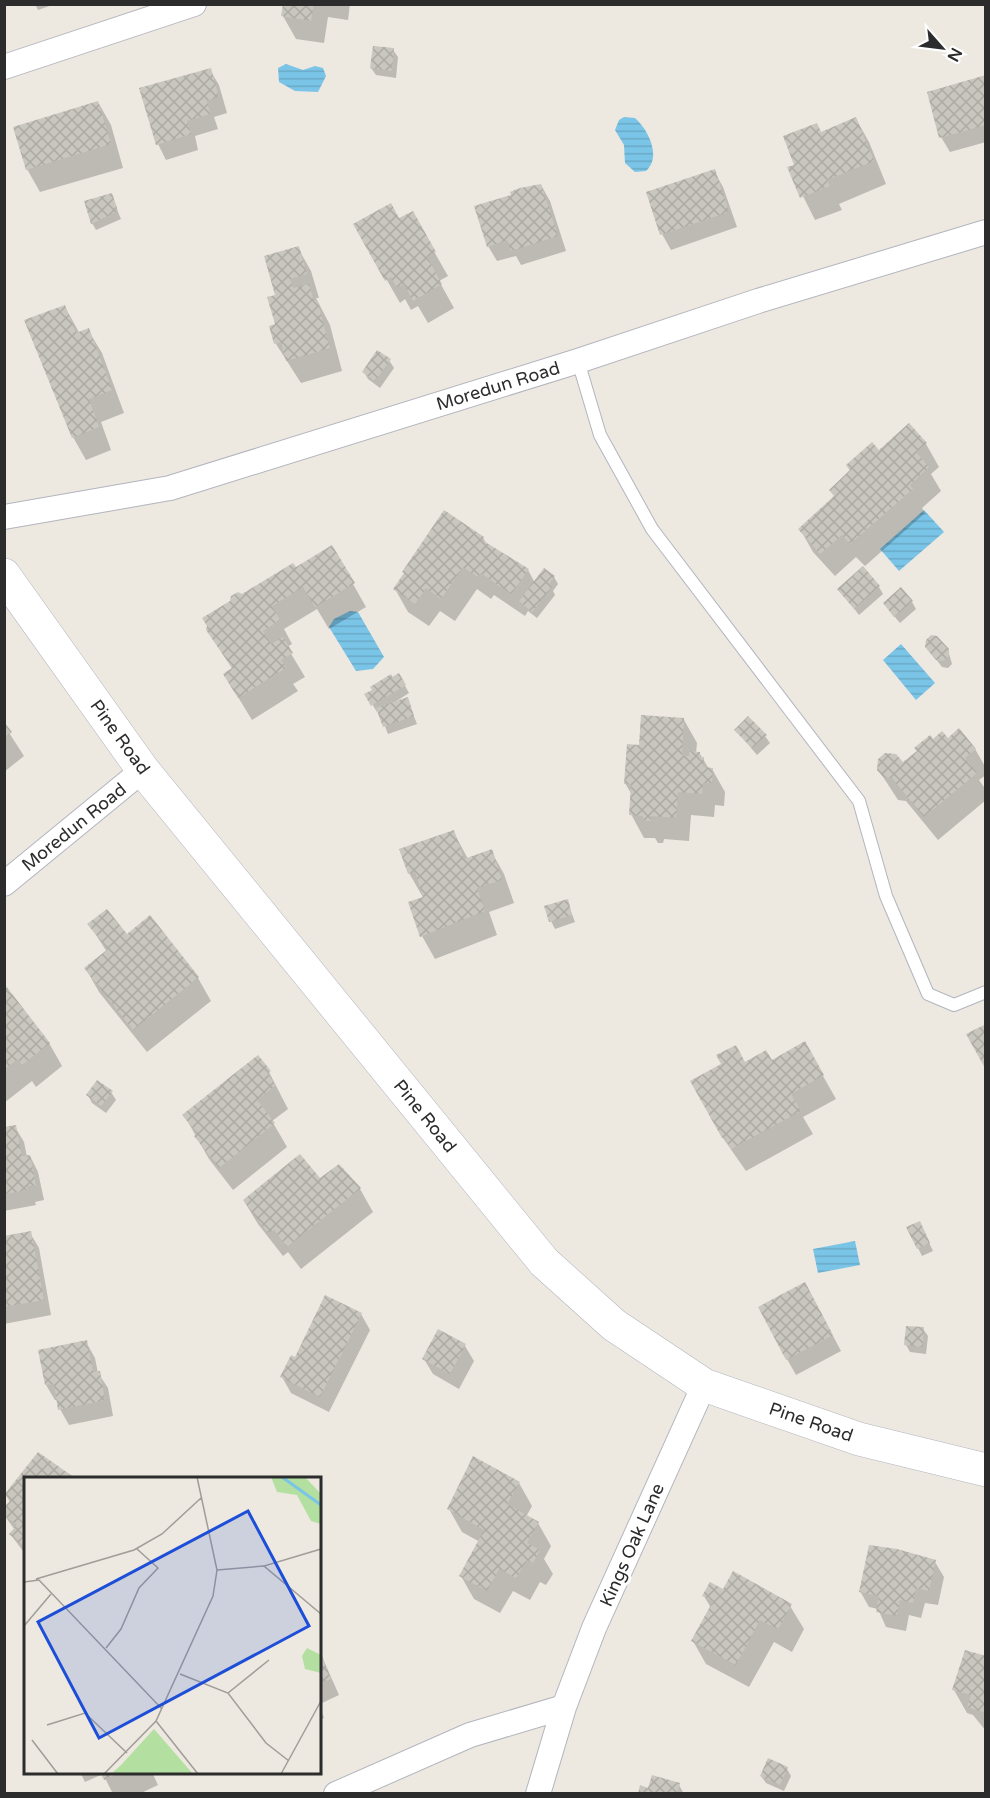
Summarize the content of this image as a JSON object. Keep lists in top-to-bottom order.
{
  "streets": {
    "street": ["Moredun Road", "Pine Road", "Kings Oak Lane"]
  },
  "crossings": [
    ["Moredun Road", "Pine Road"],
    ["Pine Road", "Kings Oak Lane"]
  ],
  "north": "bottom right"
}
